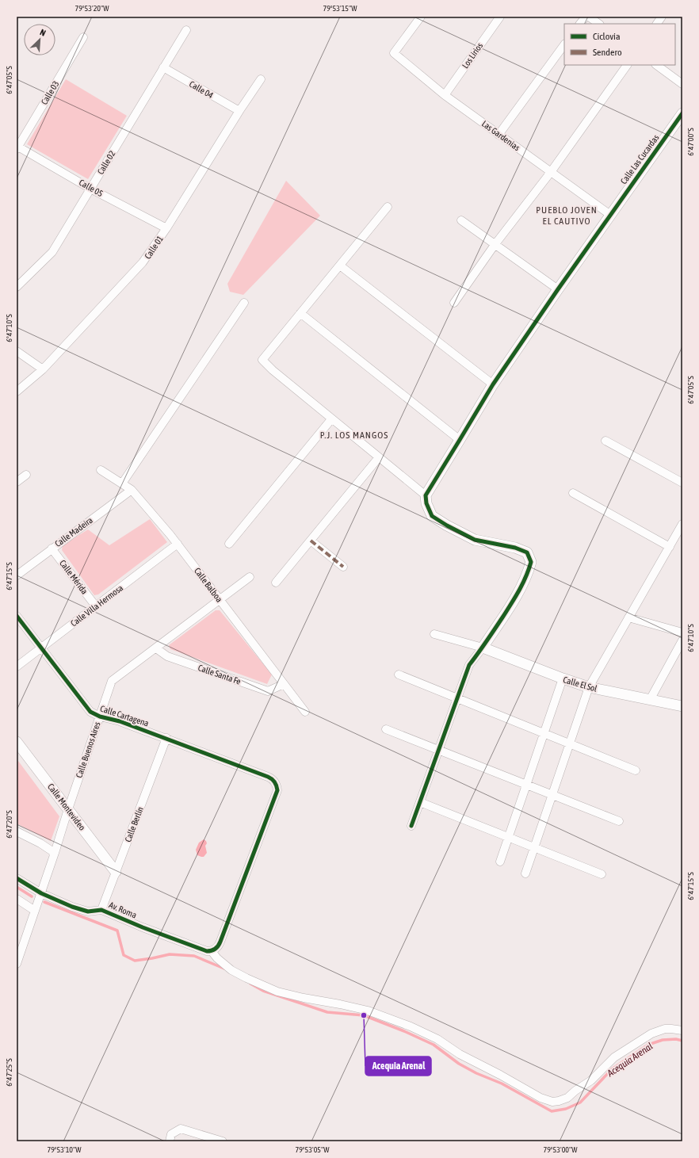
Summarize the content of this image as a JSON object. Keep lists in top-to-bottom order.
{
  "streets": {
    "street": [
      "Los Lirios",
      "Calle 04",
      "Calle 03",
      "Las Gardenias",
      "Calle Las Cucardas",
      "Calle 02",
      "Calle 05",
      "Calle 01",
      "Calle Madeira",
      "Calle Mérida",
      "Calle Balboa",
      "Calle Villa Hermosa",
      "Calle Santa Fe",
      "Calle El Sol",
      "Calle Cartagena",
      "Calle Buenos Aires",
      "Calle Montevideo",
      "Calle Berlín",
      "Av. Roma"
    ]
  },
  "crossings": [
    ["Los Lirios", "Las Gardenias"],
    ["Calle 04", "Calle 02"],
    ["Calle 04", "Calle 01"],
    ["Calle 03", "Calle 05"],
    ["Las Gardenias", "Calle Las Cucardas"],
    ["Calle 02", "Calle 05"],
    ["Calle 05", "Calle 01"],
    ["Calle Madeira", "Calle Mérida"],
    ["Calle Madeira", "Calle Balboa"],
    ["Calle Mérida", "Calle Villa Hermosa"],
    ["Calle Balboa", "Calle Villa Hermosa"],
    ["Calle Balboa", "Calle Santa Fe"],
    ["Calle Balboa", "Calle Buenos Aires"],
    ["Calle Villa Hermosa", "Calle Cartagena"],
    ["Calle Santa Fe", "Calle Buenos Aires"],
    ["Calle Cartagena", "Calle Buenos Aires"],
    ["Calle Cartagena", "Calle Berlín"],
    ["Calle Cartagena", "Av. Roma"],
    ["Calle Buenos Aires", "Calle Montevideo"],
    ["Calle Buenos Aires", "Av. Roma"],
    ["Calle Montevideo", "Calle Berlín"],
    ["Calle Berlín", "Av. Roma"]
  ],
  "districts": ["PUEBLO JOVEN EL CAUTIVO", "P.J. LOS MANGOS"],
  "water": ["Acequia Arenal"],
  "places": ["Acequia Arenal"],
  "legend": ["Ciclovía", "Sendero"],
  "north": "top right",
  "coordinates": [
    "79°53'20\"W",
    "79°53'15\"W",
    "6°47'05\"S",
    "6°47'00\"S",
    "6°47'10\"S",
    "6°47'15\"S",
    "6°47'20\"S",
    "6°47'25\"S",
    "79°53'10\"W",
    "79°53'05\"W",
    "79°53'00\"W"
  ]
}
